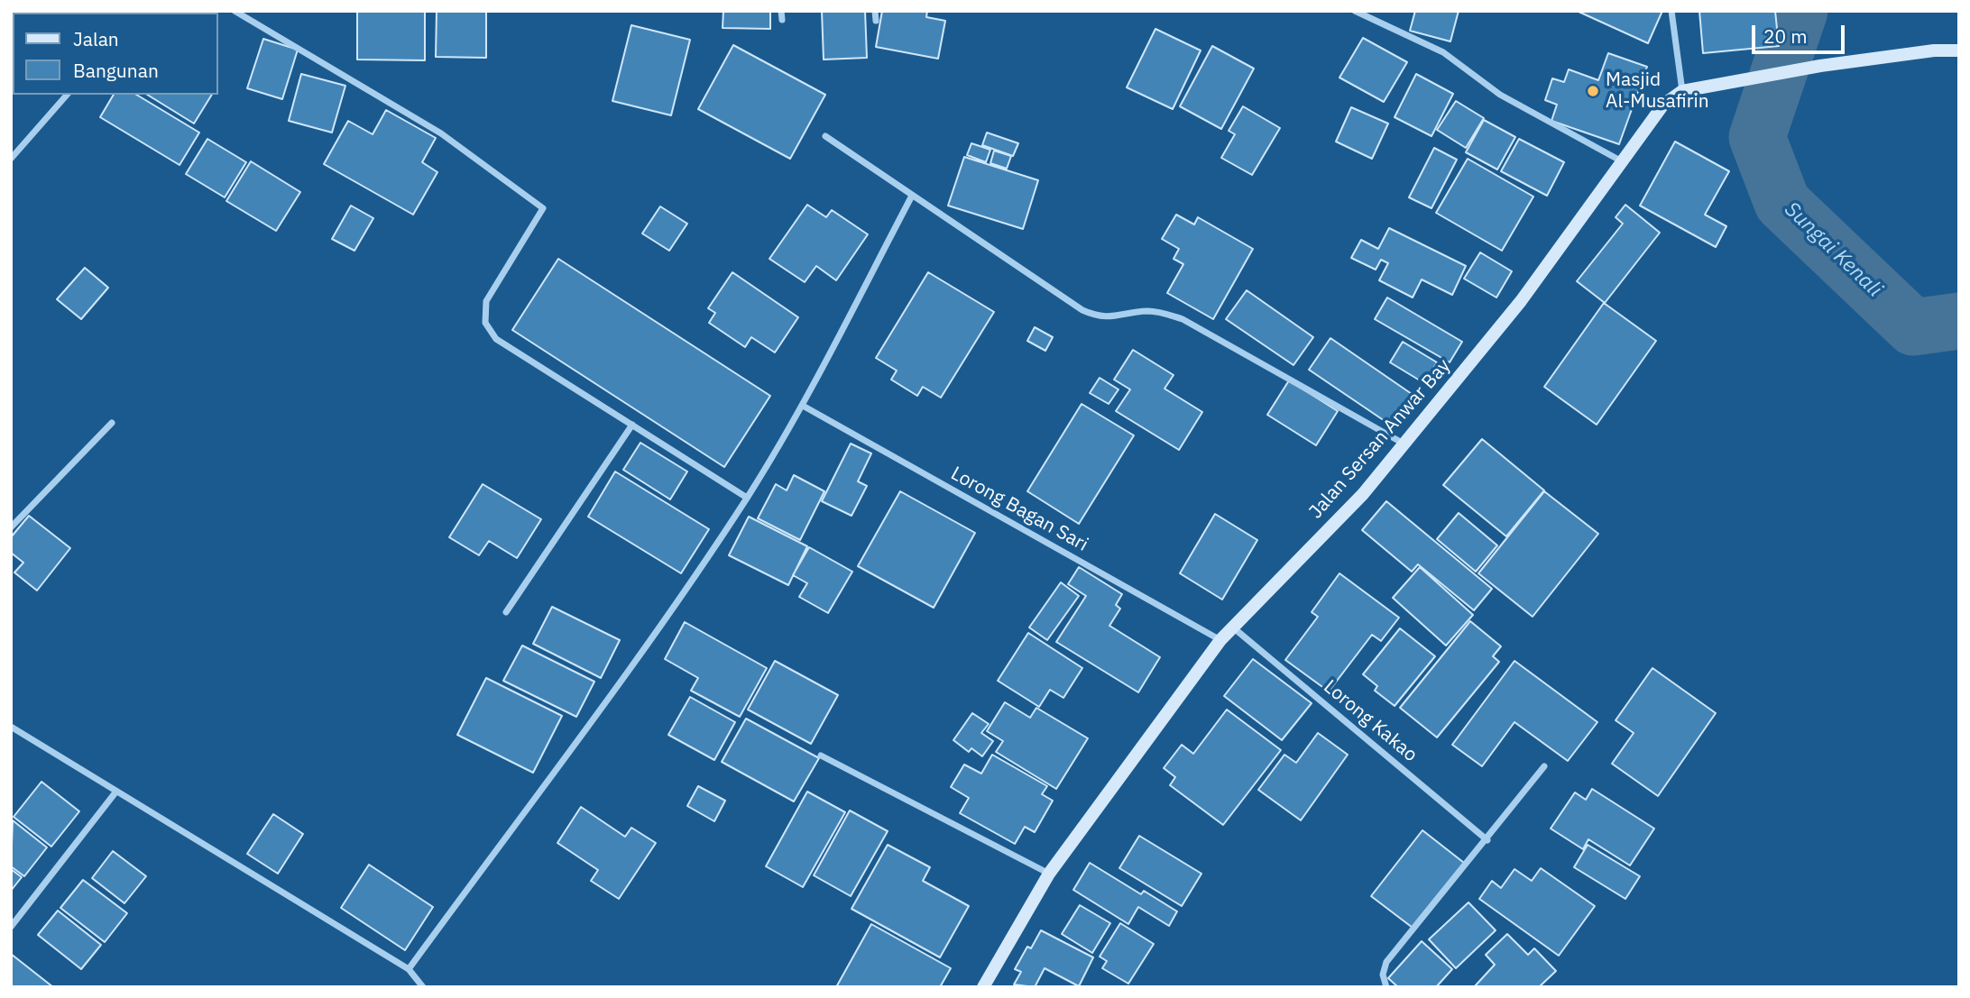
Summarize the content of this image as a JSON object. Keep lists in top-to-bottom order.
{
  "streets": {
    "main road": ["Jalan Sersan Anwar Bay"],
    "street": ["Lorong Bagan Sari", "Lorong Kakao"]
  },
  "crossings": [
    ["Jalan Sersan Anwar Bay", "Lorong Bagan Sari"],
    ["Jalan Sersan Anwar Bay", "Lorong Kakao"]
  ],
  "water": ["Sungai Kenali"],
  "places": ["Masjid Al-Musafirin"],
  "legend": ["Jalan", "Bangunan"],
  "scale_bar": "20 m"
}
